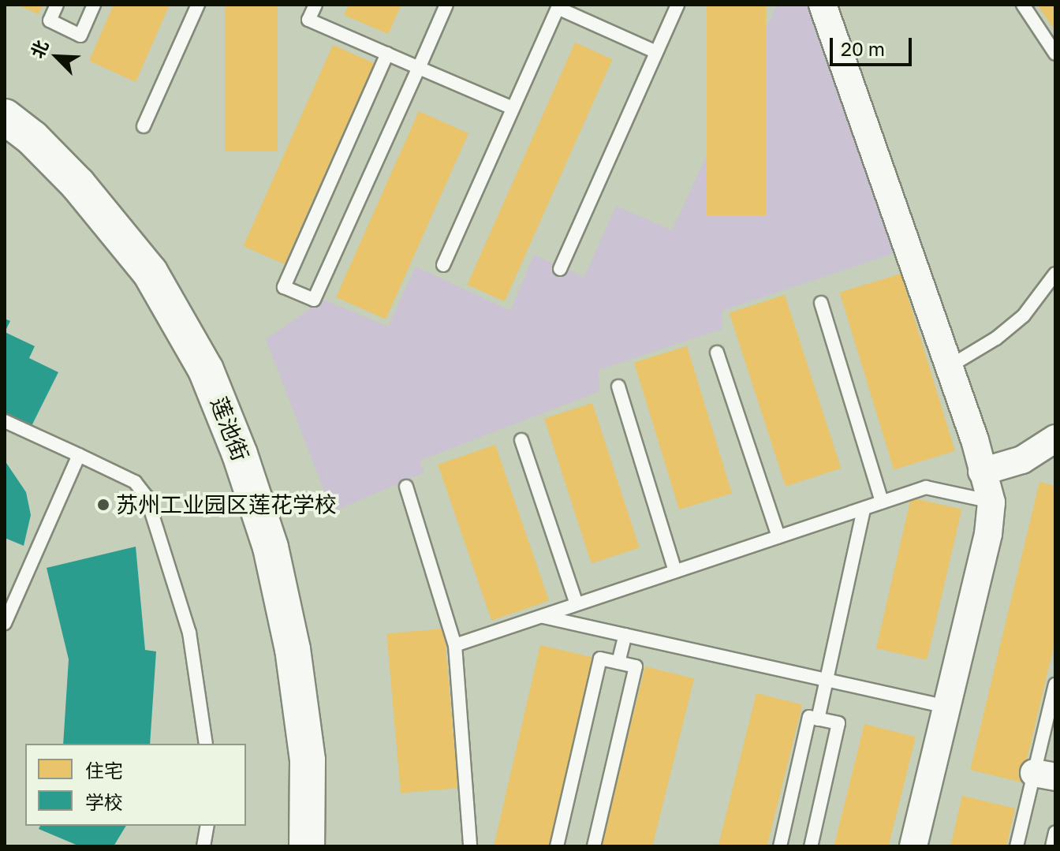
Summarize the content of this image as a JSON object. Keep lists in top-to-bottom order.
{
  "streets": {
    "main road": ["莲池街"]
  },
  "places": ["苏州工业园区莲花学校"],
  "legend": ["住宅", "学校"],
  "scale_bar": "20 m",
  "north": "top left"
}
